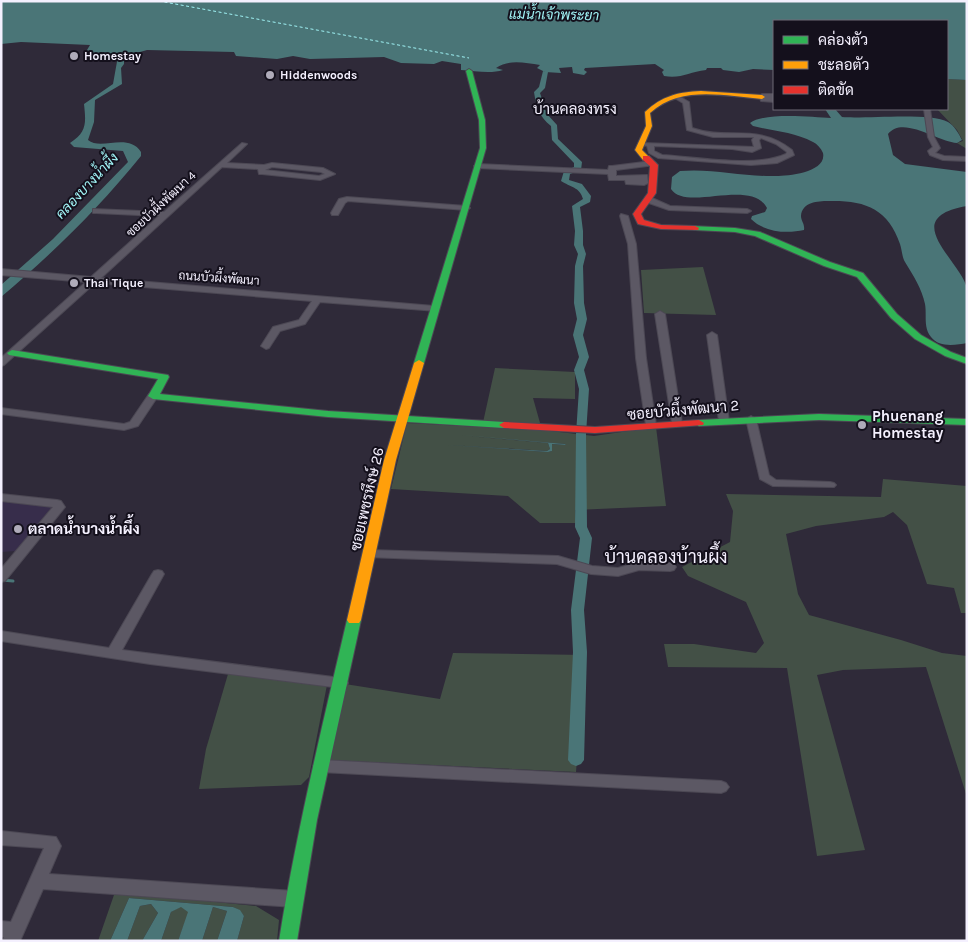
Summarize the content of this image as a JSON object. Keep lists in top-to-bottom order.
{
  "streets": {
    "street": [
      "ซอยบัวผึ้งพัฒนา 4",
      "ถนนบัวผึ้งพัฒนา",
      "ซอยบัวผึ้งพัฒนา 2",
      "ซอยเพชรหึงษ์ 26"
    ]
  },
  "crossings": [
    ["ซอยบัวผึ้งพัฒนา 4", "ถนนบัวผึ้งพัฒนา"],
    ["ถนนบัวผึ้งพัฒนา", "ซอยเพชรหึงษ์ 26"],
    ["ซอยบัวผึ้งพัฒนา 2", "ซอยเพชรหึงษ์ 26"]
  ],
  "districts": ["บ้านคลองทรง", "บ้านคลองบ้านผึ้ง"],
  "water": ["แม่น้ำเจ้าพระยา", "คลองบางน้ำผึ้ง"],
  "places": [
    "Homestay",
    "Hiddenwoods",
    "Thai Tique",
    "Phuenang Homestay",
    "ตลาดน้ำบางน้ำผึ้ง"
  ],
  "legend": ["คล่องตัว", "ชะลอตัว", "ติดขัด"]
}
